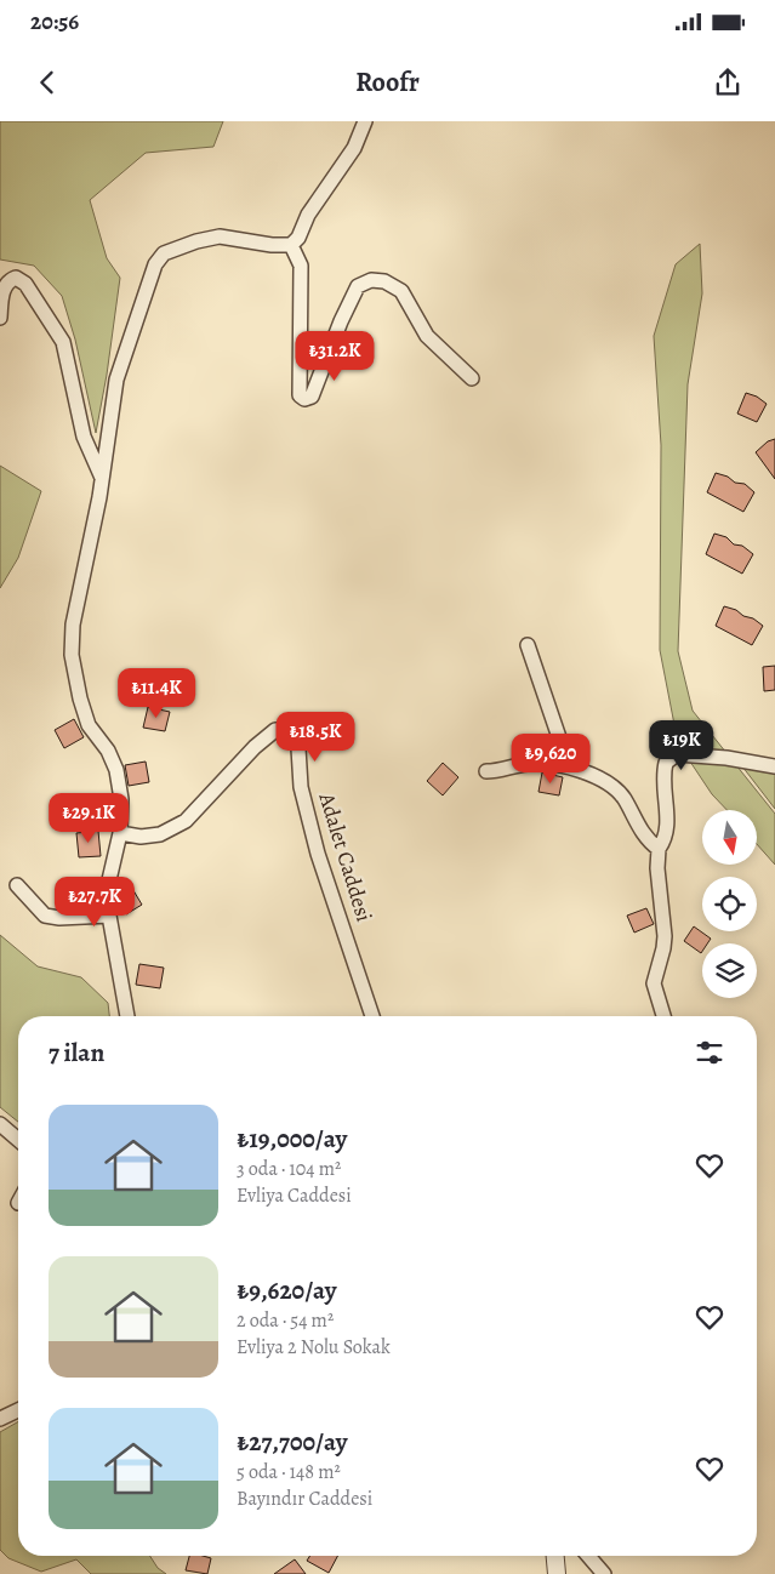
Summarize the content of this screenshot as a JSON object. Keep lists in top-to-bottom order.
{
  "streets": {
    "street": ["Adalet Caddesi"]
  },
  "north": "bottom",
  "page": {
    "status": "20:56",
    "header": "Roofr",
    "price": [
      "₺31.2K",
      "₺11.4K",
      "₺18.5K",
      "₺19K",
      "₺9,620",
      "₺29.1K",
      "₺27.7K"
    ],
    "heading": "7 ilan",
    "list": [
      {
        "name": "₺19,000/ay",
        "note": "3 oda · 104 m² · Evliya Caddesi"
      },
      {
        "name": "₺9,620/ay",
        "note": "2 oda · 54 m² · Evliya 2 Nolu Sokak"
      },
      {
        "name": "₺27,700/ay",
        "note": "5 oda · 148 m² · Bayındır Caddesi"
      }
    ]
  }
}
